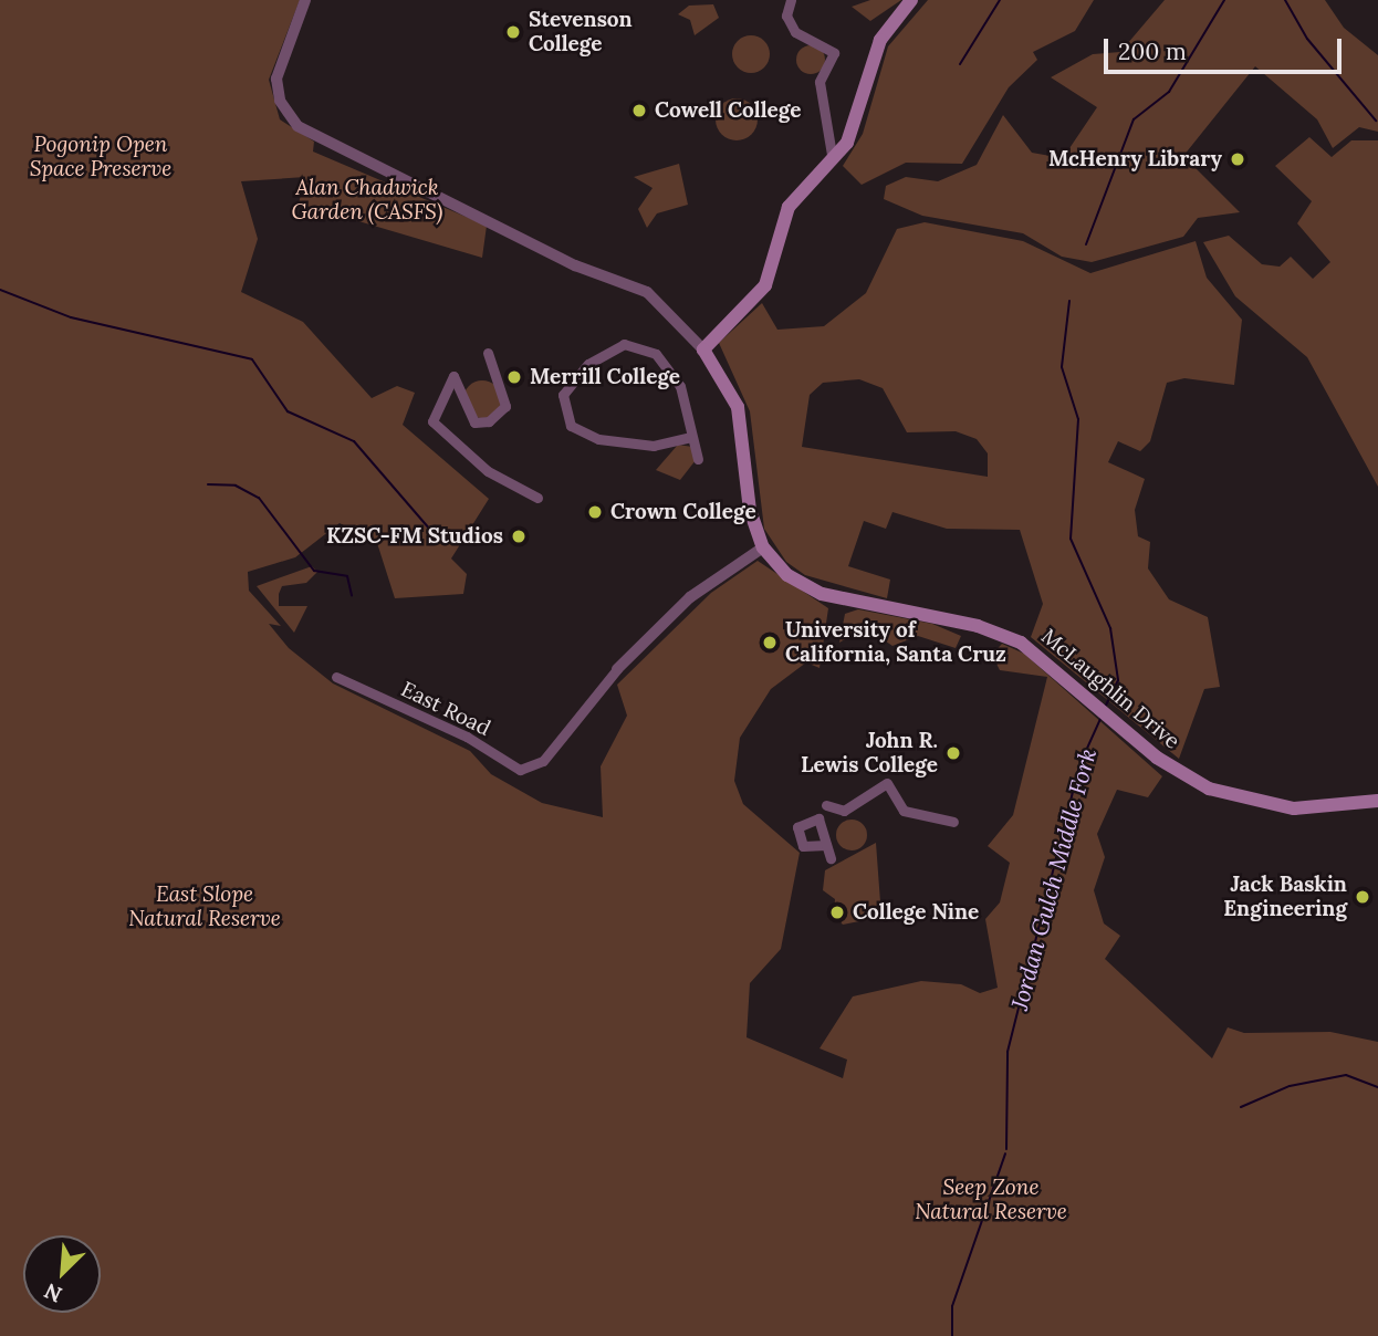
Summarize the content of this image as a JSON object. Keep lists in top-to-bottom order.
{
  "streets": {
    "main road": ["McLaughlin Drive"],
    "street": ["East Road"]
  },
  "water": ["Jordan Gulch Middle Fork"],
  "parks": [
    "Pogonip Open Space Preserve",
    "Alan Chadwick Garden (CASFS)",
    "East Slope Natural Reserve",
    "Seep Zone Natural Reserve"
  ],
  "places": [
    "Stevenson College",
    "Cowell College",
    "McHenry Library",
    "Merrill College",
    "Crown College",
    "KZSC-FM Studios",
    "University of California, Santa Cruz",
    "John R. Lewis College",
    "Jack Baskin Engineering",
    "College Nine"
  ],
  "scale_bar": "200 m",
  "north": "bottom left"
}
